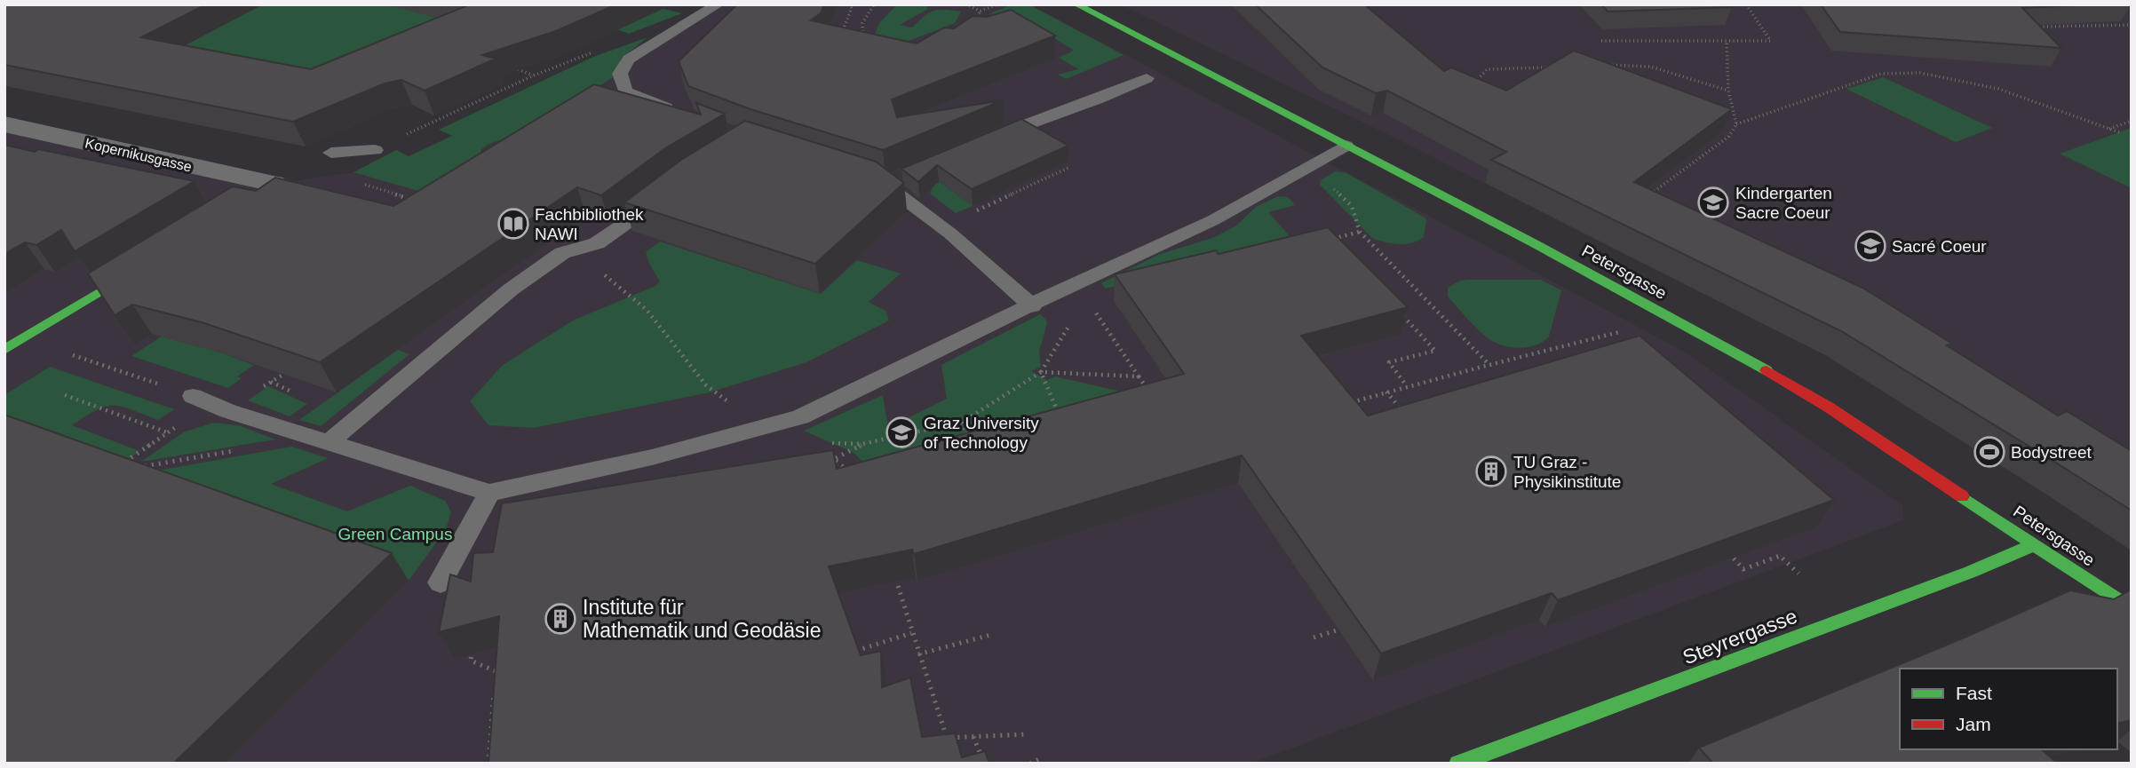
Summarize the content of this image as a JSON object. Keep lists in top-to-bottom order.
{
  "streets": {
    "main road": ["Petersgasse", "Steyrergasse"],
    "street": ["Kopernikusgasse"]
  },
  "crossings": [
    ["Petersgasse", "Steyrergasse"]
  ],
  "parks": ["Green Campus"],
  "places": {
    "school or university": ["Kindergarten Sacre Coeur", "Sacré Coeur", "Graz University of Technology"],
    "library": ["Fachbibliothek NAWI"],
    "sports": ["Bodystreet"],
    "building": ["TU Graz - Physikinstitute", "Institute für Mathematik und Geodäsie"]
  },
  "legend": ["Fast", "Jam"]
}
